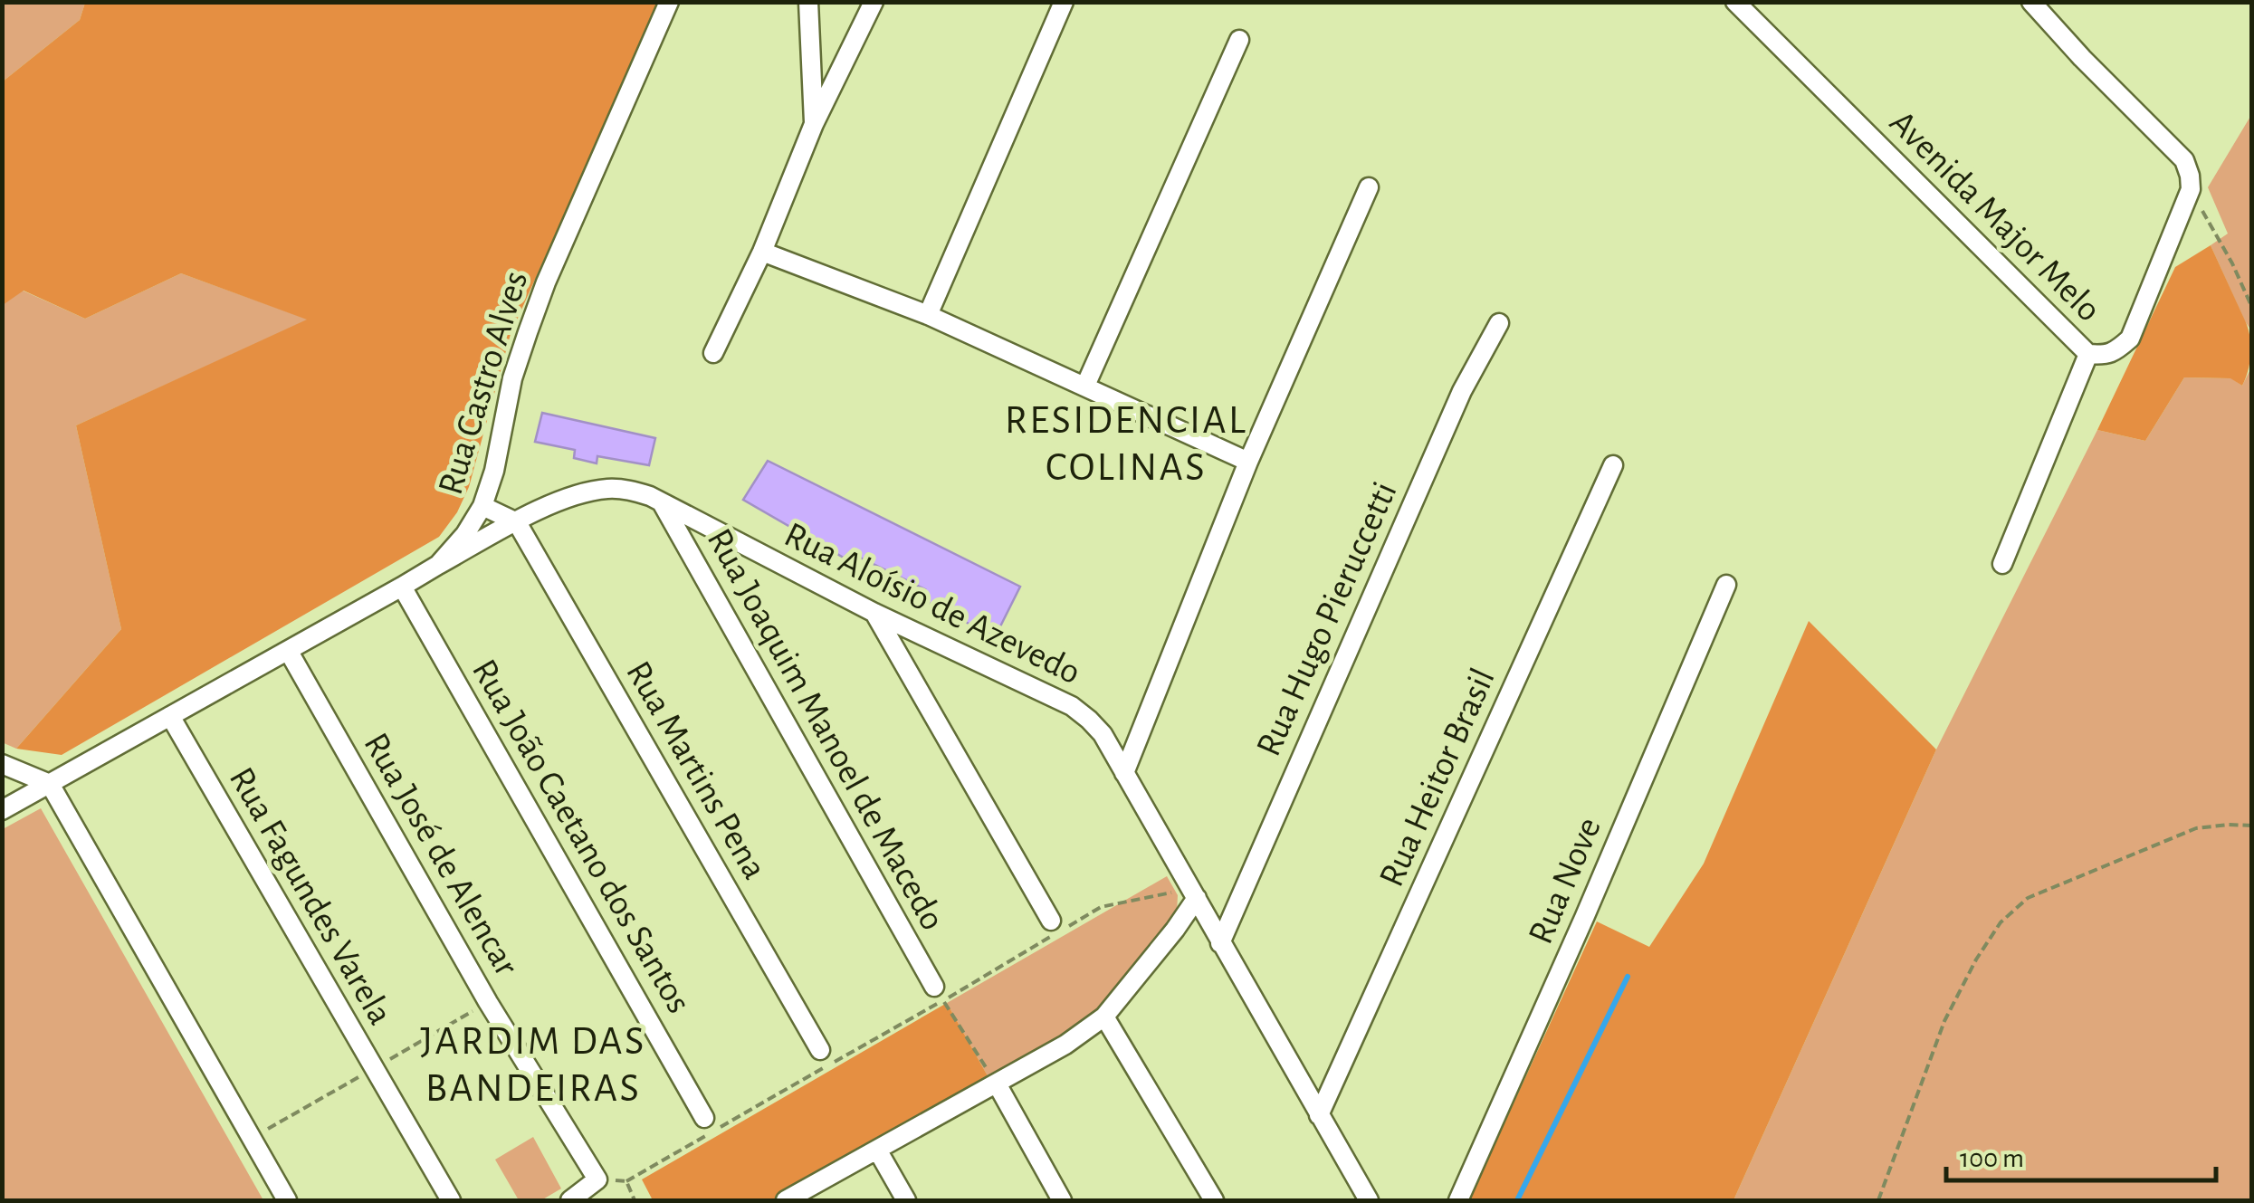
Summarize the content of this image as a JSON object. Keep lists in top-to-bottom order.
{
  "streets": {
    "street": [
      "Avenida Major Melo",
      "Rua Castro Alves",
      "Rua Aloísio de Azevedo",
      "Rua Hugo Pieruccetti",
      "Rua Joaquim Manoel de Macedo",
      "Rua Martins Pena",
      "Rua Heitor Brasil",
      "Rua João Caetano dos Santos",
      "Rua José de Alencar",
      "Rua Nove",
      "Rua Fagundes Varela"
    ]
  },
  "crossings": [
    ["Rua Castro Alves", "Rua Aloísio de Azevedo"],
    ["Rua Castro Alves", "Rua João Caetano dos Santos"],
    ["Rua Castro Alves", "Rua José de Alencar"],
    ["Rua Castro Alves", "Rua Fagundes Varela"],
    ["Rua Aloísio de Azevedo", "Rua Hugo Pieruccetti"],
    ["Rua Aloísio de Azevedo", "Rua Joaquim Manoel de Macedo"],
    ["Rua Aloísio de Azevedo", "Rua Martins Pena"],
    ["Rua Aloísio de Azevedo", "Rua Heitor Brasil"]
  ],
  "districts": ["RESIDENCIAL COLINAS", "JARDIM DAS BANDEIRAS"],
  "scale_bar": "100 m"
}
